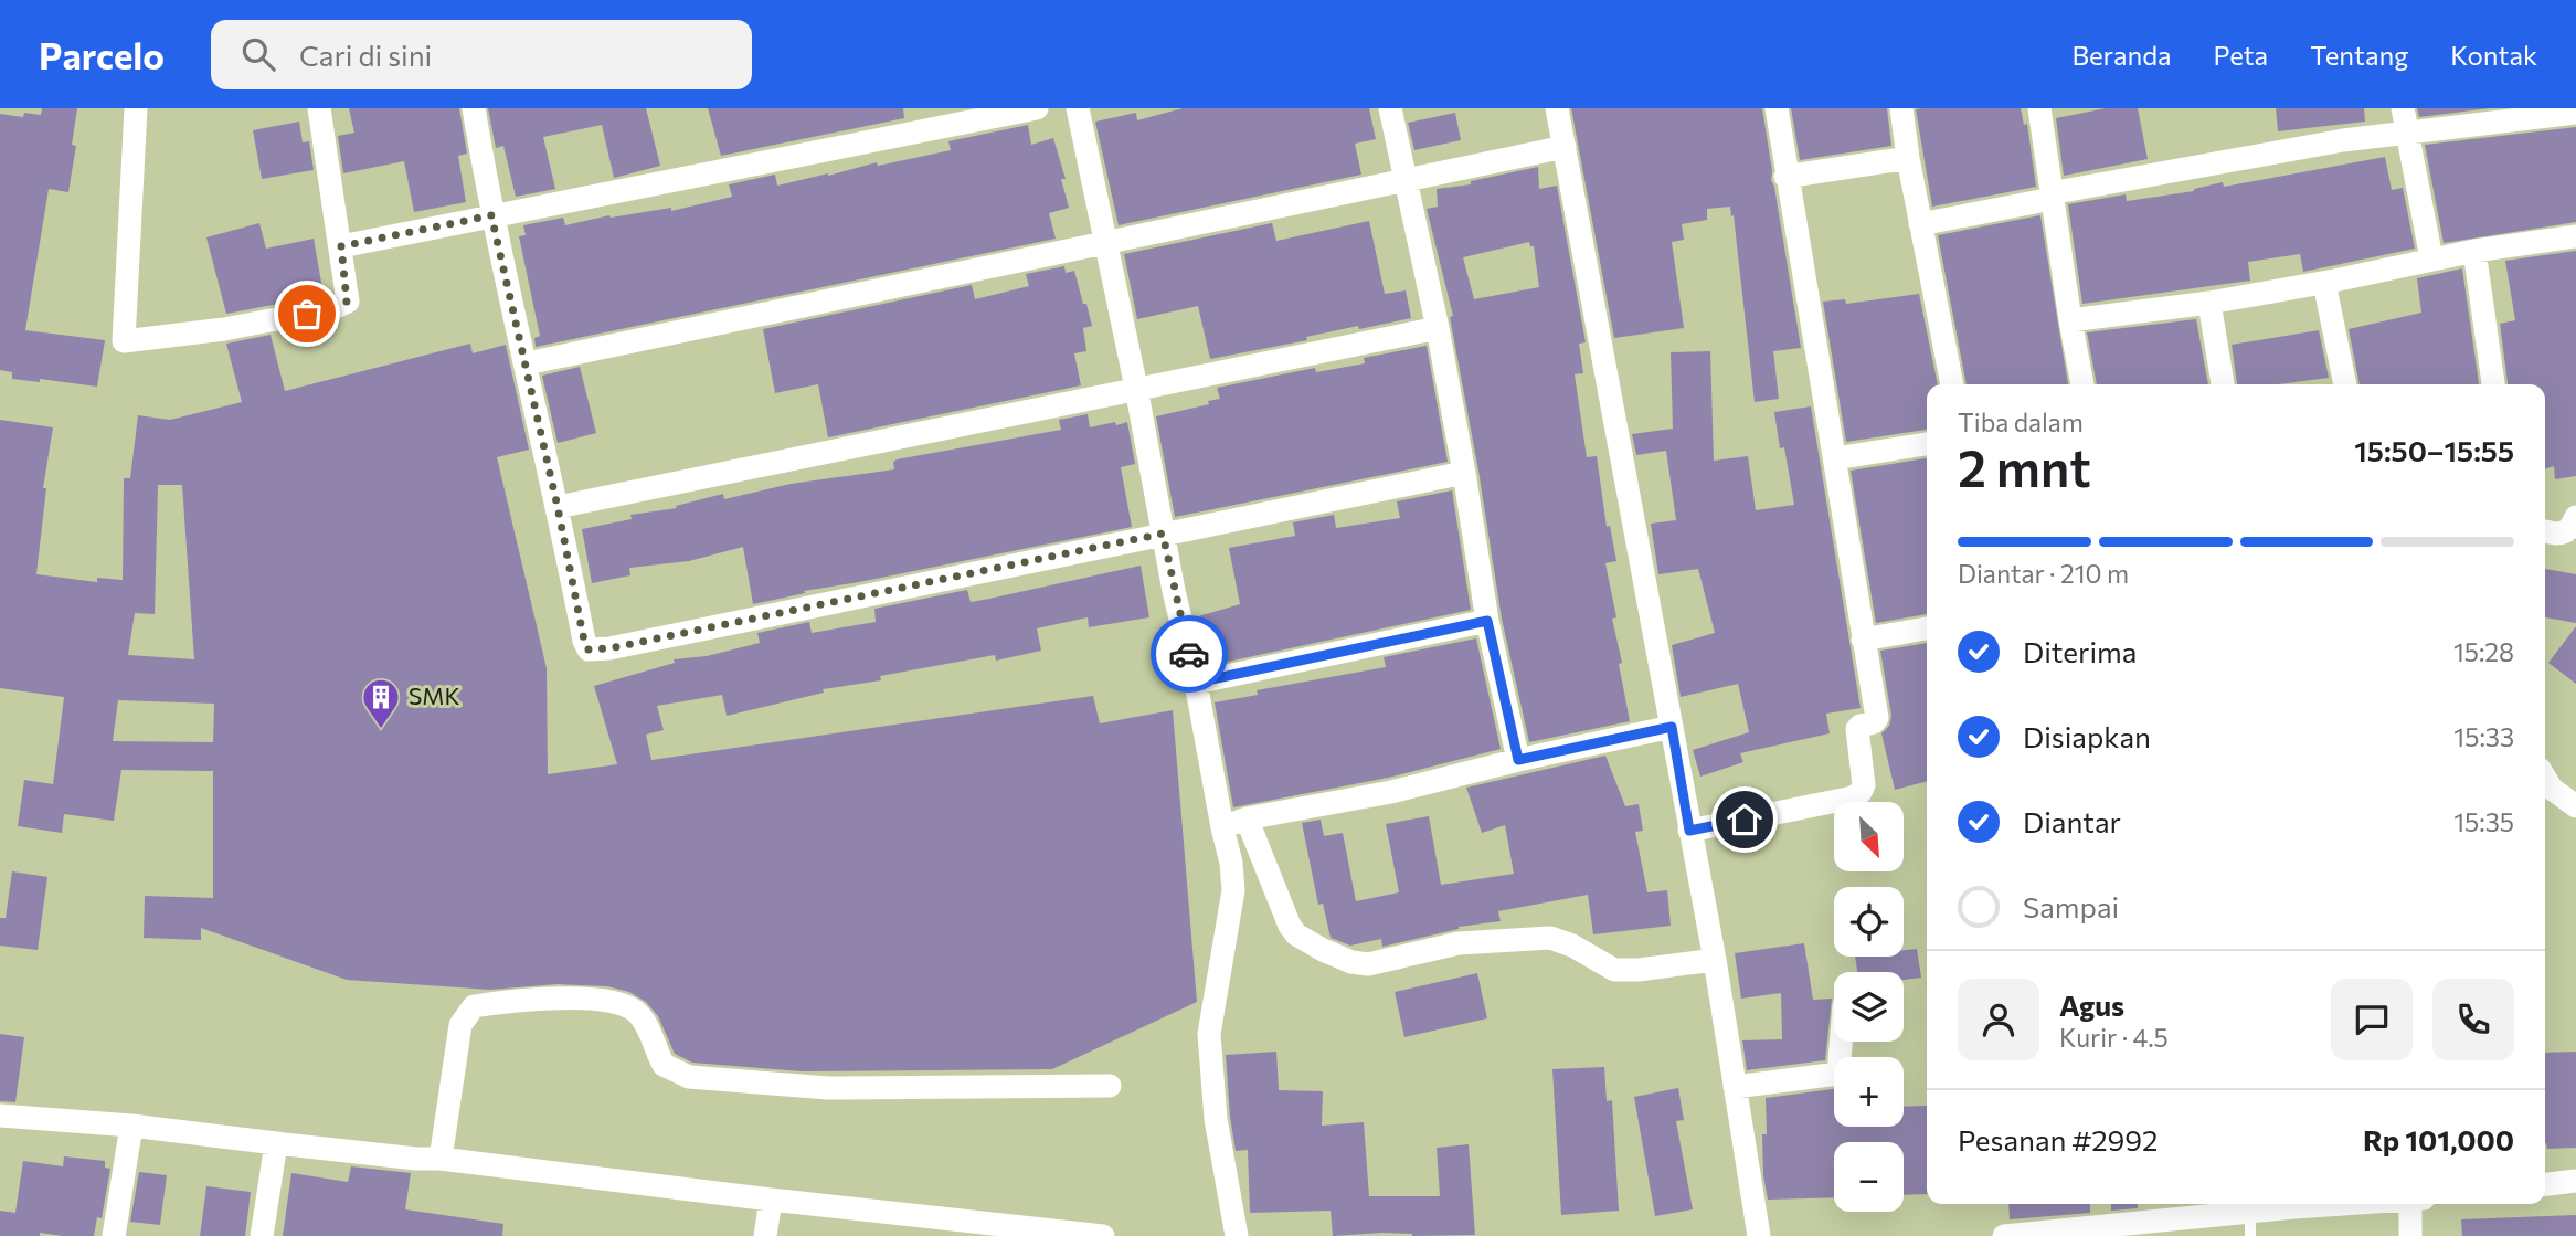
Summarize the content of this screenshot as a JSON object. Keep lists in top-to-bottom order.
{
  "places": {
    "building": ["SMK"]
  },
  "north": "bottom right",
  "page": {
    "header": "Parcelo",
    "search": "Cari di sini",
    "nav": [
      "Beranda",
      "Peta",
      "Tentang",
      "Kontak"
    ],
    "heading": ["2 mnt", "Tiba dalam", "15:50–15:55"],
    "panel": [
      "Agus",
      "Kurir · 4.5",
      "Pesanan #2992",
      "Rp 101,000"
    ],
    "bar": "Diantar · 210 m",
    "list": [
      ["Diterima", "15:28"],
      ["Disiapkan", "15:33"],
      ["Diantar", "15:35"],
      "Sampai"
    ],
    "map_buttons": ["+", "−"]
  }
}
